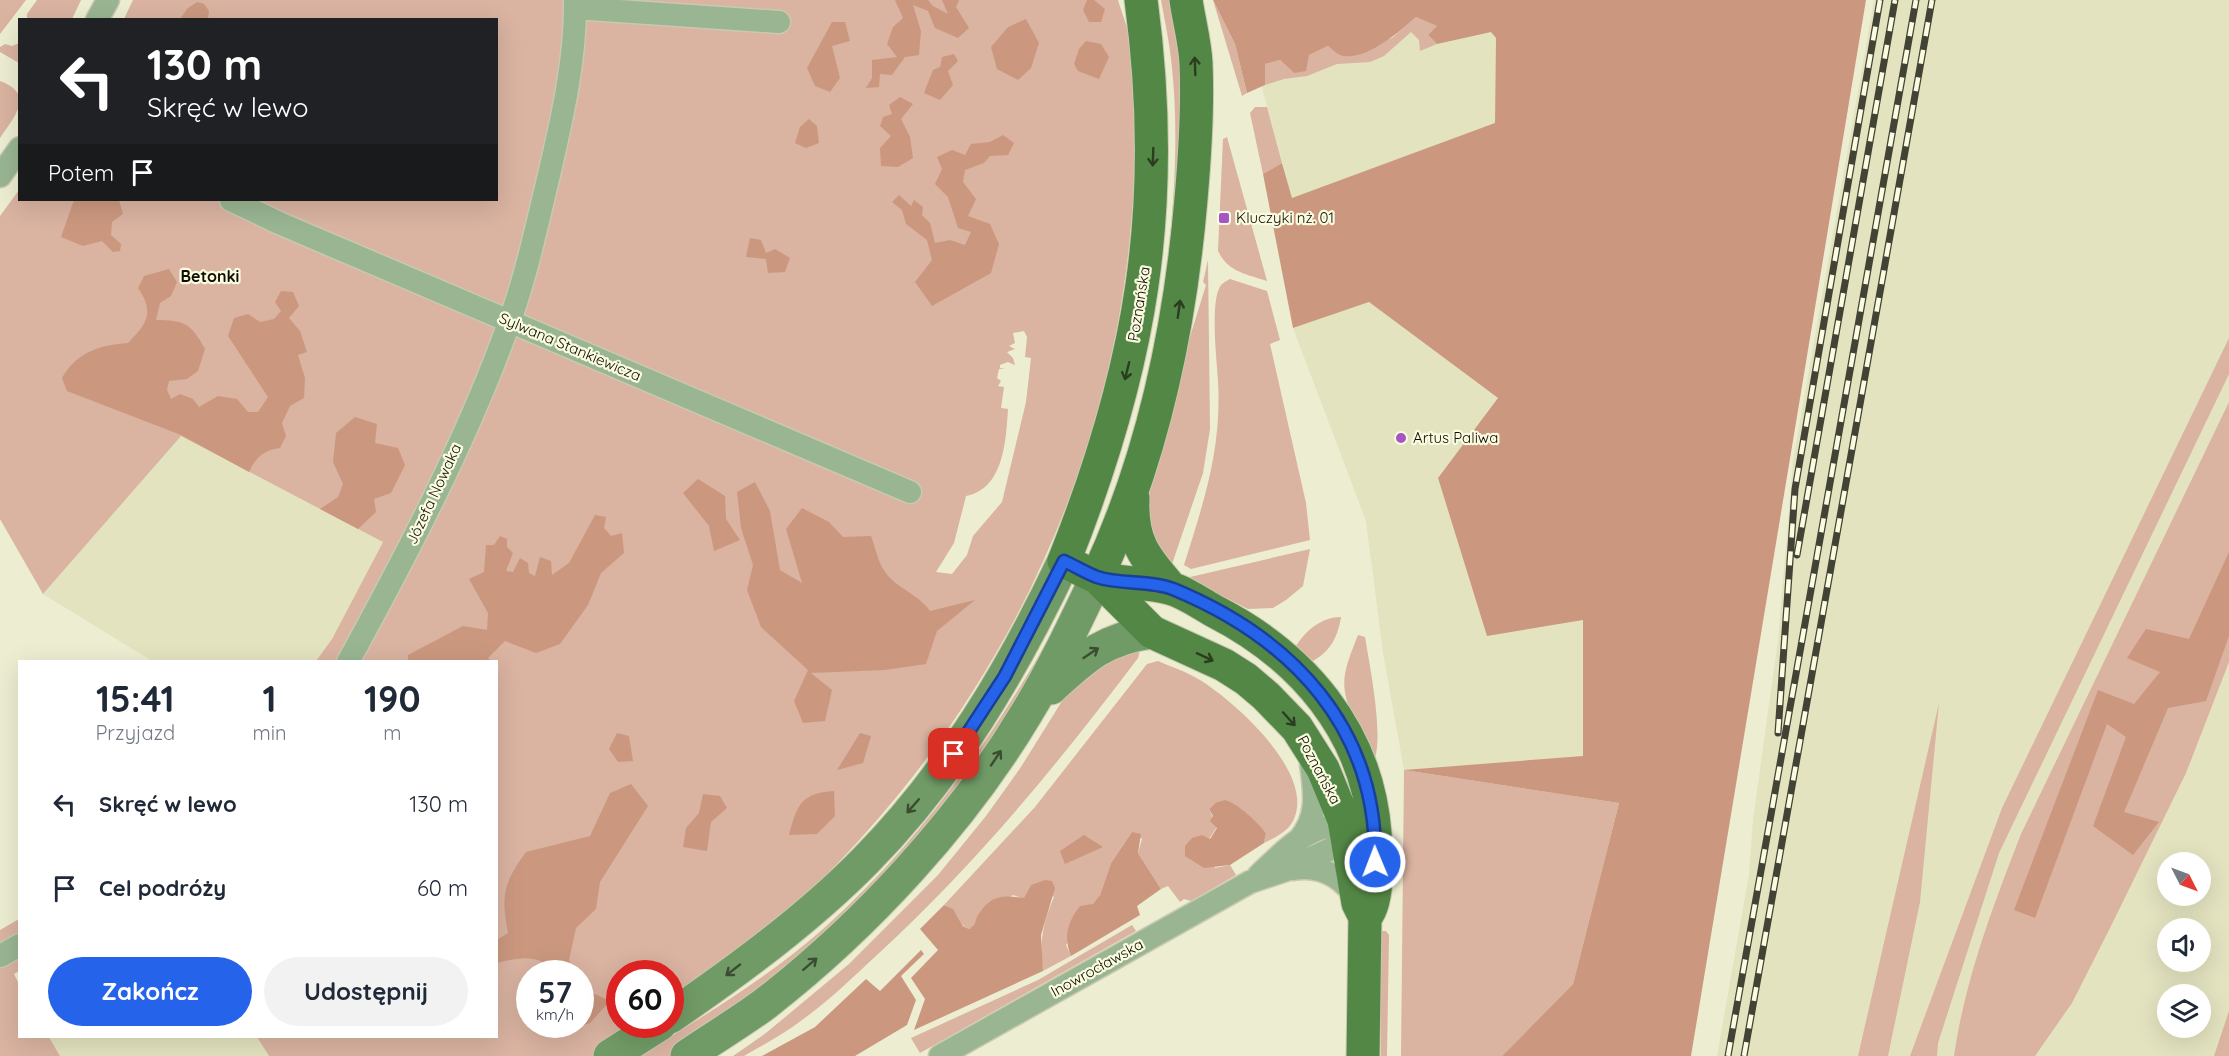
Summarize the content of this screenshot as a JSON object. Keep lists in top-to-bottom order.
{
  "streets": {
    "main road": ["Poznańska"],
    "street": ["Sylwana Stankiewicza", "Józefa Nowaka", "Inowrocławska"]
  },
  "crossings": [
    ["Sylwana Stankiewicza", "Józefa Nowaka"]
  ],
  "districts": ["Betonki"],
  "places": {
    "transit": ["Kluczyki nż. 01"],
    "other": ["Artus Paliwa"]
  },
  "north": "bottom right",
  "page": {
    "turn": ["130 m", "Skręć w lewo"],
    "then": "Potem",
    "eta": [
      "15:41",
      "Przyjazd",
      "1",
      "min",
      "190",
      "m"
    ],
    "list": [
      {
        "name": "Skręć w lewo",
        "value": "130 m"
      },
      {
        "name": "Cel podróży",
        "value": "60 m"
      }
    ],
    "buttons": ["Zakończ", "Udostępnij"],
    "speed": "57 km/h",
    "limit": "60"
  }
}
